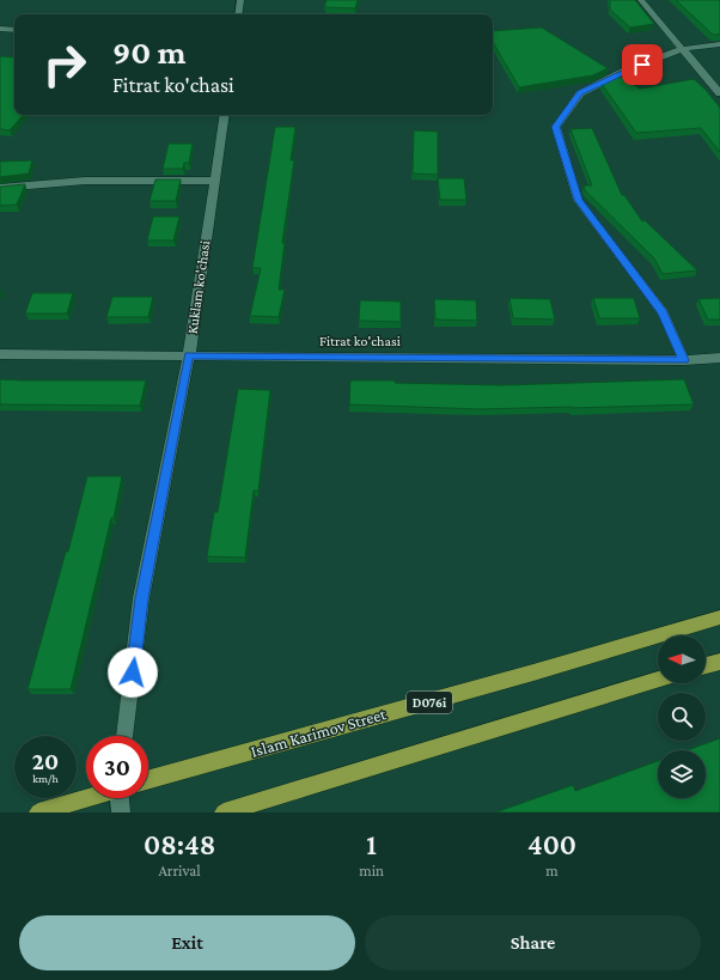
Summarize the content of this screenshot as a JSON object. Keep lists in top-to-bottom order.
{
  "streets": {
    "main road": ["D076i", "Islam Karimov Street"],
    "street": ["Kuklam ko'chasi", "Fitrat ko'chasi"]
  },
  "crossings": [
    ["Kuklam ko'chasi", "Fitrat ko'chasi"]
  ],
  "north": "left",
  "page": {
    "turn": ["90 m", "Fitrat ko'chasi"],
    "speed": "20 km/h",
    "limit": "30",
    "eta": [
      "08:48",
      "Arrival",
      "1",
      "min",
      "400",
      "m"
    ],
    "buttons": ["Exit", "Share"]
  }
}
